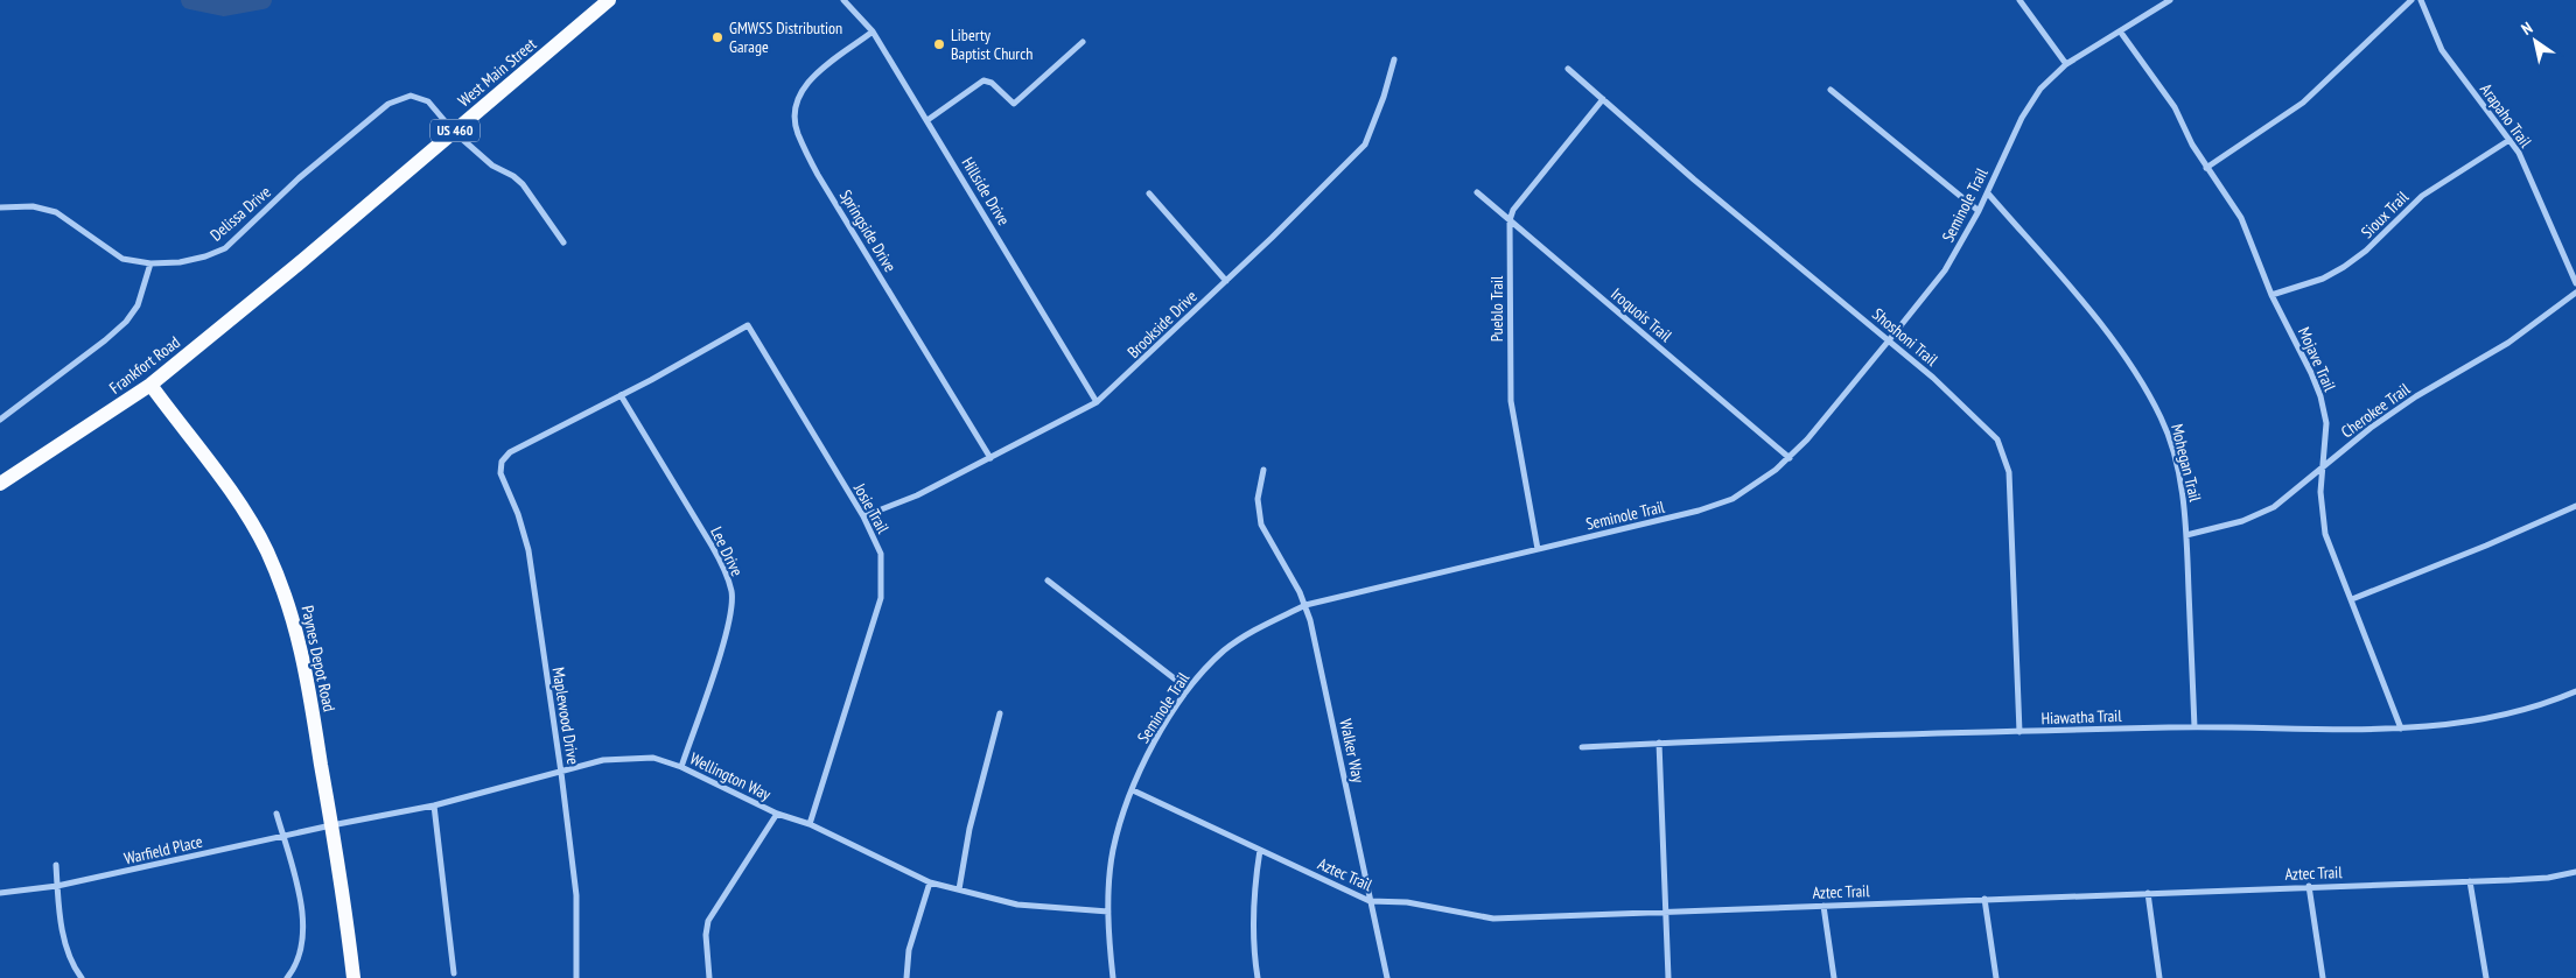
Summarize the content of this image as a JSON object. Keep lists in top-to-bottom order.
{
  "streets": {
    "main road": [
      "West Main Street",
      "US 460",
      "Frankfort Road",
      "Paynes Depot Road"
    ],
    "street": [
      "Arapaho Trail",
      "Hillside Drive",
      "Seminole Trail",
      "Delissa Drive",
      "Sioux Trail",
      "Springside Drive",
      "Pueblo Trail",
      "Iroquois Trail",
      "Brookside Drive",
      "Shoshoni Trail",
      "Mojave Trail",
      "Cherokee Trail",
      "Mohegan Trail",
      "Josie Trail",
      "Lee Drive",
      "Maplewood Drive",
      "Hiawatha Trail",
      "Walker Way",
      "Wellington Way",
      "Warfield Place",
      "Aztec Trail"
    ]
  },
  "crossings": [
    ["West Main Street", "Delissa Drive"],
    ["West Main Street", "Frankfort Road"],
    ["Arapaho Trail", "Sioux Trail"],
    ["Hillside Drive", "Springside Drive"],
    ["Hillside Drive", "Brookside Drive"],
    ["Seminole Trail", "Pueblo Trail"],
    ["Seminole Trail", "Iroquois Trail"],
    ["Seminole Trail", "Shoshoni Trail"],
    ["Seminole Trail", "Mojave Trail"],
    ["Seminole Trail", "Mohegan Trail"],
    ["Seminole Trail", "Walker Way"],
    ["Seminole Trail", "Wellington Way"],
    ["Seminole Trail", "Aztec Trail"],
    ["Sioux Trail", "Mojave Trail"],
    ["Springside Drive", "Brookside Drive"],
    ["Pueblo Trail", "Iroquois Trail"],
    ["Brookside Drive", "Josie Trail"],
    ["Shoshoni Trail", "Hiawatha Trail"],
    ["Mojave Trail", "Cherokee Trail"],
    ["Mojave Trail", "Hiawatha Trail"],
    ["Frankfort Road", "Paynes Depot Road"],
    ["Cherokee Trail", "Mohegan Trail"],
    ["Mohegan Trail", "Hiawatha Trail"],
    ["Josie Trail", "Lee Drive"],
    ["Josie Trail", "Maplewood Drive"],
    ["Josie Trail", "Wellington Way"],
    ["Lee Drive", "Maplewood Drive"],
    ["Lee Drive", "Wellington Way"],
    ["Paynes Depot Road", "Wellington Way"],
    ["Paynes Depot Road", "Warfield Place"],
    ["Maplewood Drive", "Wellington Way"],
    ["Walker Way", "Aztec Trail"],
    ["Wellington Way", "Warfield Place"]
  ],
  "places": ["GMWSS Distribution Garage", "Liberty Baptist Church"],
  "north": "top left"
}
